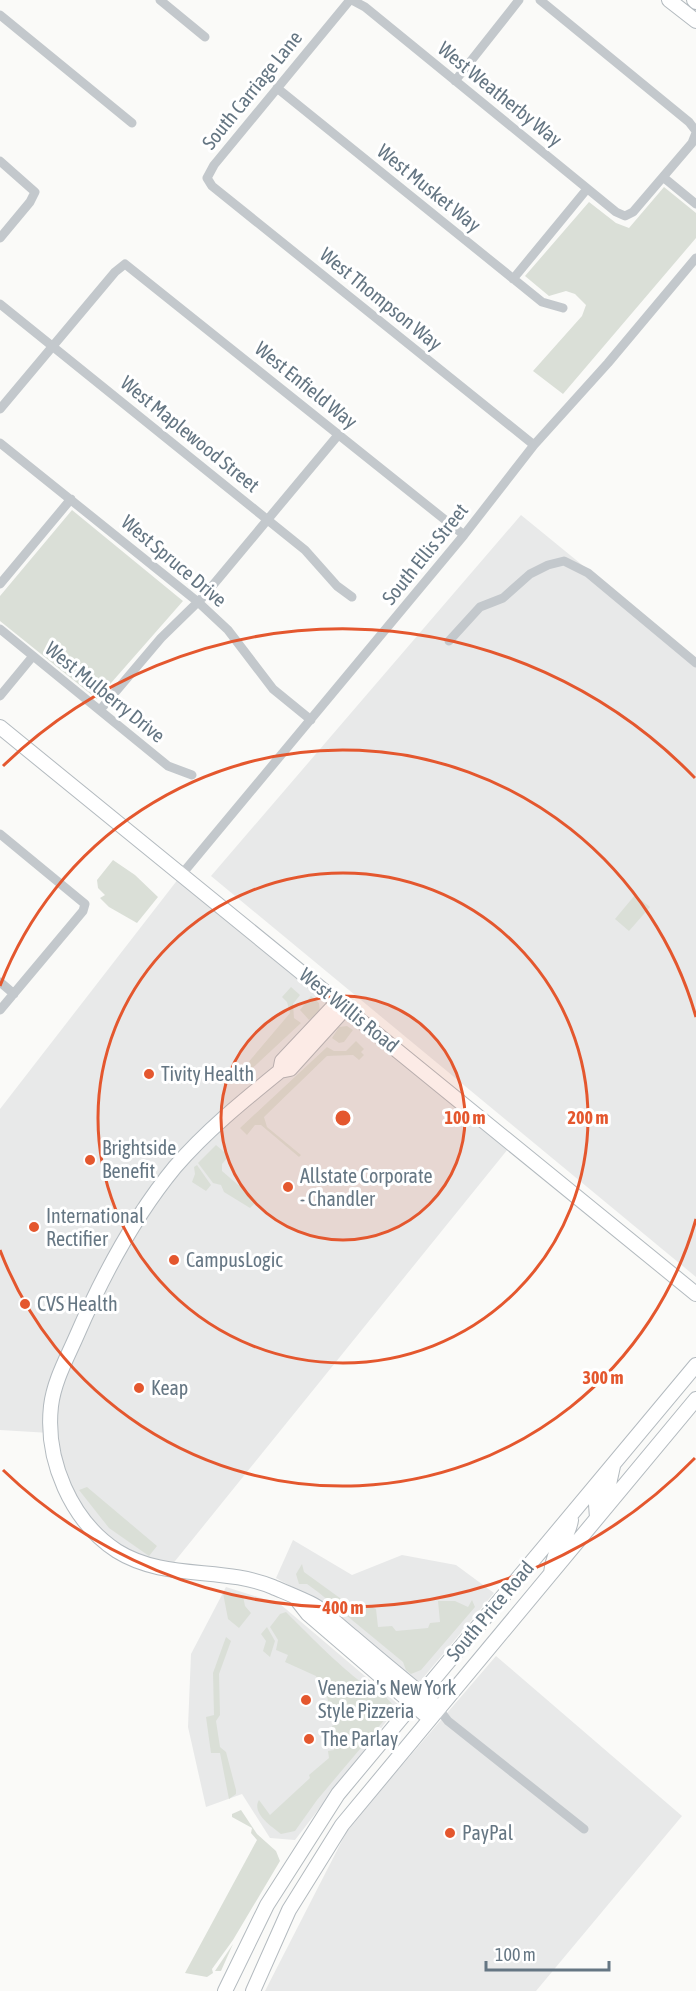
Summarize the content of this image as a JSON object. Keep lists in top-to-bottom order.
{
  "streets": {
    "street": [
      "South Carriage Lane",
      "West Weatherby Way",
      "West Musket Way",
      "West Thompson Way",
      "West Enfield Way",
      "West Maplewood Street",
      "South Ellis Street",
      "West Spruce Drive",
      "West Mulberry Drive",
      "West Willis Road",
      "South Price Road"
    ]
  },
  "crossings": [
    ["South Carriage Lane", "West Weatherby Way"],
    ["South Carriage Lane", "West Musket Way"],
    ["South Carriage Lane", "West Thompson Way"],
    ["West Thompson Way", "South Ellis Street"],
    ["West Enfield Way", "West Maplewood Street"],
    ["West Enfield Way", "South Ellis Street"],
    ["South Ellis Street", "West Spruce Drive"],
    ["South Ellis Street", "West Willis Road"]
  ],
  "places": [
    "Tivity Health",
    "Brightside Benefit",
    "Allstate Corporate - Chandler",
    "International Rectifier",
    "CampusLogic",
    "CVS Health",
    "Keap",
    "Venezia's New York Style Pizzeria",
    "The Parlay",
    "PayPal"
  ],
  "scale_bar": "100 m",
  "rings": [
    "100 m",
    "200 m",
    "300 m",
    "400 m"
  ]
}
